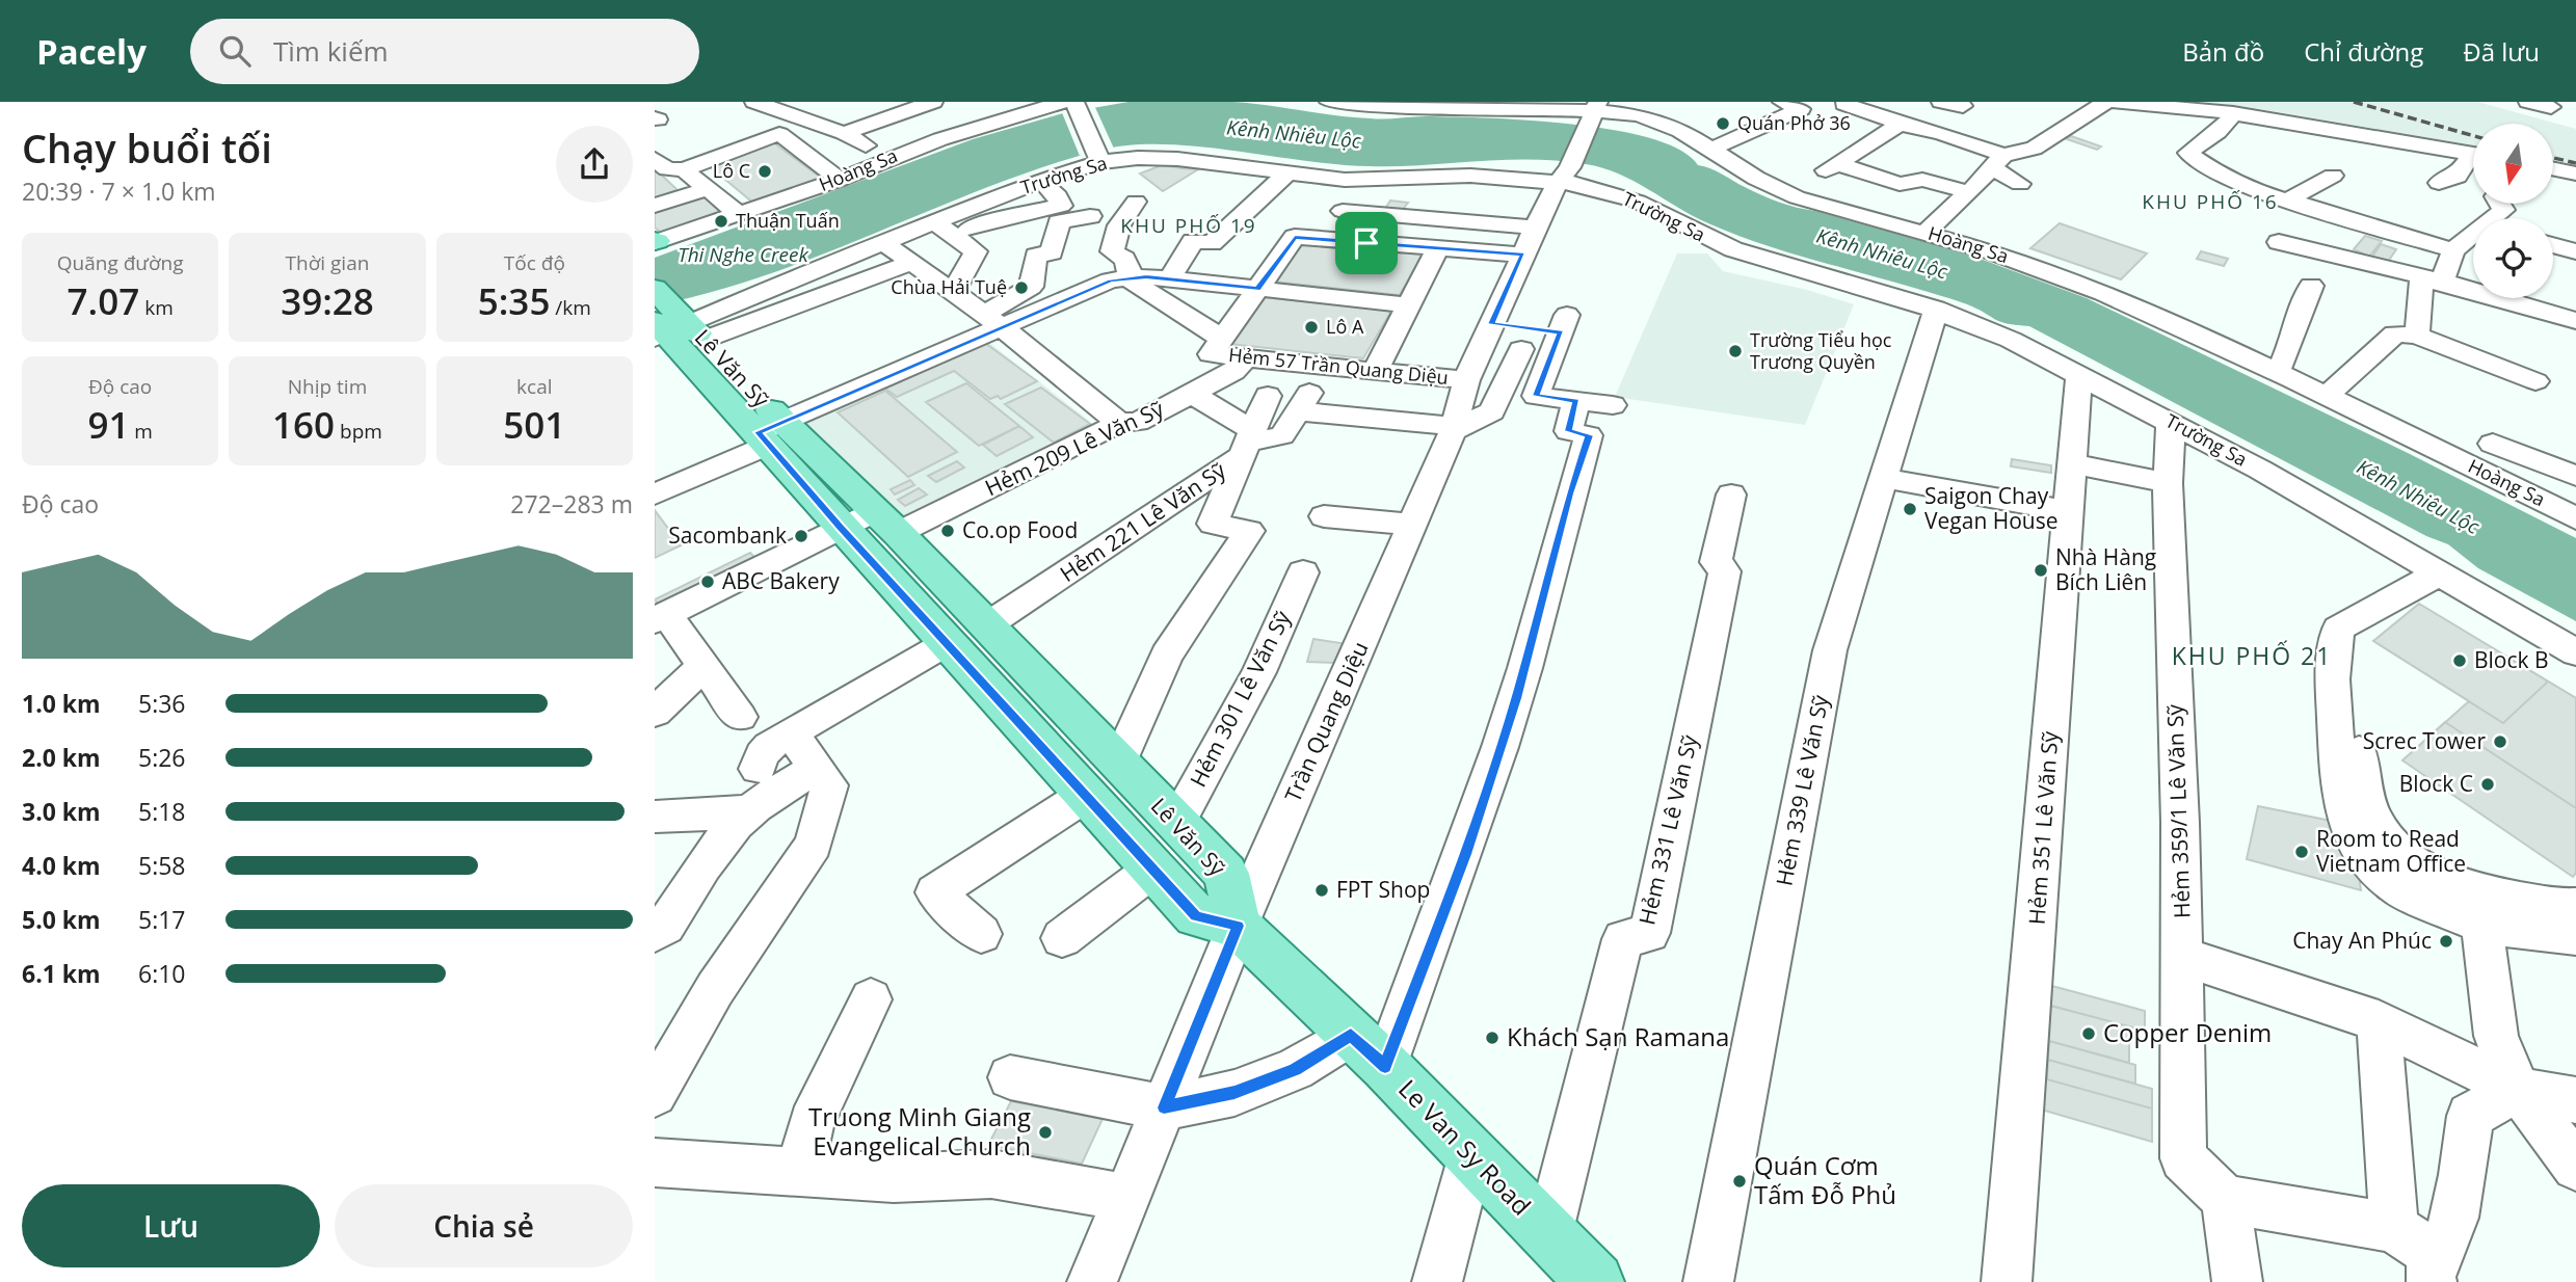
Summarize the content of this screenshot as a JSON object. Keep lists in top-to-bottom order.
{
  "streets": {
    "main road": ["Lê Văn Sỹ", "Le Van Sy Road"],
    "street": [
      "Hoàng Sa",
      "Trường Sa",
      "Hẻm 57 Trần Quang Diệu",
      "Hẻm 209 Lê Văn Sỹ",
      "Hẻm 301 Lê Văn Sỹ",
      "Trần Quang Diệu",
      "Hẻm 339 Lê Văn Sỹ",
      "Hẻm 359/1 Lê Văn Sỹ",
      "Hẻm 351 Lê Văn Sỹ",
      "Hẻm 331 Lê Văn Sỹ"
    ],
    "lane": ["Hẻm 221 Lê Văn Sỹ"]
  },
  "crossings": [
    ["Hoàng Sa", "Trần Quang Diệu"],
    ["Trường Sa", "Lê Văn Sỹ"],
    ["Trường Sa", "Trần Quang Diệu"],
    ["Trường Sa", "Hẻm 339 Lê Văn Sỹ"],
    ["Trường Sa", "Hẻm 359/1 Lê Văn Sỹ"],
    ["Trường Sa", "Hẻm 351 Lê Văn Sỹ"],
    ["Hẻm 57 Trần Quang Diệu", "Hẻm 209 Lê Văn Sỹ"],
    ["Hẻm 57 Trần Quang Diệu", "Trần Quang Diệu"],
    ["Lê Văn Sỹ", "Hẻm 209 Lê Văn Sỹ"],
    ["Lê Văn Sỹ", "Hẻm 221 Lê Văn Sỹ"],
    ["Lê Văn Sỹ", "Hẻm 301 Lê Văn Sỹ"],
    ["Lê Văn Sỹ", "Trần Quang Diệu"],
    ["Lê Văn Sỹ", "Le Van Sy Road"],
    ["Trần Quang Diệu", "Le Van Sy Road"],
    ["Hẻm 331 Lê Văn Sỹ", "Le Van Sy Road"]
  ],
  "districts": ["KHU PHỐ 16", "KHU PHỐ 19", "KHU PHỐ 21"],
  "water": ["Kênh Nhiêu Lộc", "Thi Nghe Creek"],
  "places": [
    "Quán Phở 36",
    "Lô C",
    "Thuận Tuấn",
    "Chùa Hải Tuệ",
    "Lô A",
    "Trường Tiểu học Trương Quyền",
    "Saigon Chay Vegan House",
    "Co.op Food",
    "Sacombank",
    "Nhà Hàng Bích Liên",
    "ABC Bakery",
    "Block B",
    "Screc Tower",
    "Block C",
    "Room to Read Vietnam Office",
    "FPT Shop",
    "Chay An Phúc",
    "Copper Denim",
    "Khách Sạn Ramana",
    "Truong Minh Giang Evangelical Church",
    "Quán Cơm Tấm Đỗ Phủ"
  ],
  "north": "bottom",
  "page": {
    "header": "Pacely",
    "search": "Tìm kiếm",
    "nav": ["Bản đồ", "Chỉ đường", "Đã lưu"],
    "heading": ["Chạy buổi tối", "20:39 · 7 × 1.0 km"],
    "stats": [
      ["Quãng đường", "7.07 km"],
      ["Thời gian", "39:28"],
      ["Tốc độ", "5:35 /km"],
      ["Độ cao", "91 m"],
      ["Nhịp tim", "160 bpm"],
      ["kcal", "501"]
    ],
    "chart": ["Độ cao", "272–283 m"],
    "list": [
      {
        "name": "1.0 km",
        "note": "5:36"
      },
      {
        "name": "2.0 km",
        "note": "5:26"
      },
      {
        "name": "3.0 km",
        "note": "5:18"
      },
      {
        "name": "4.0 km",
        "note": "5:58"
      },
      {
        "name": "5.0 km",
        "note": "5:17"
      },
      {
        "name": "6.1 km",
        "note": "6:10"
      }
    ],
    "buttons": ["Lưu", "Chia sẻ"]
  }
}
